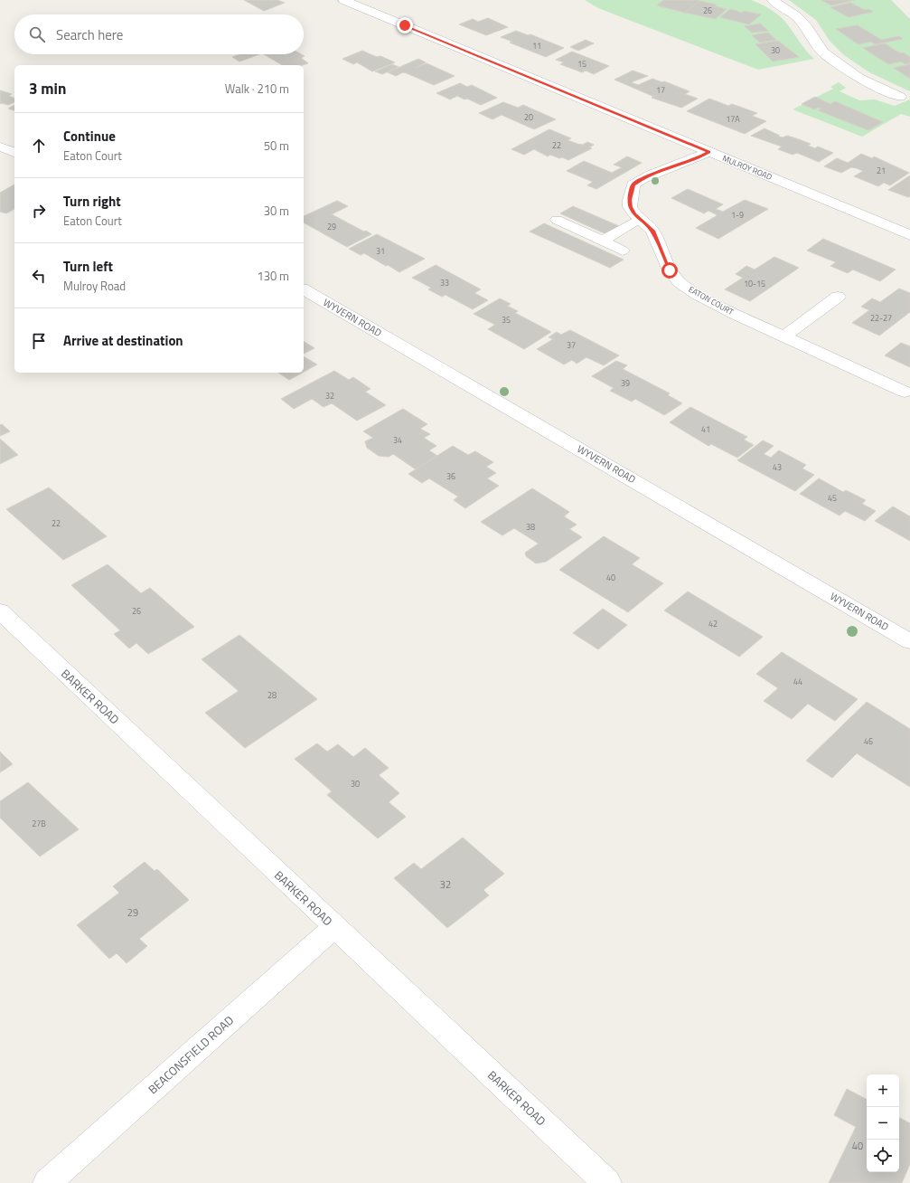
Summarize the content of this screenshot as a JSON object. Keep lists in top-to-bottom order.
{
  "streets": {
    "street": [
      "MULROY ROAD",
      "EATON COURT",
      "WYVERN ROAD",
      "BARKER ROAD",
      "BEACONSFIELD ROAD"
    ]
  },
  "crossings": [
    ["MULROY ROAD", "EATON COURT"],
    ["BARKER ROAD", "BEACONSFIELD ROAD"]
  ],
  "house_numbers": [
    "26",
    "11",
    "30",
    "15",
    "17",
    "20",
    "17A",
    "22",
    "21",
    "1-9",
    "29",
    "31",
    "33",
    "10-15",
    "22-27",
    "35",
    "37",
    "39",
    "32",
    "41",
    "34",
    "43",
    "36",
    "45",
    "22",
    "38",
    "40",
    "26",
    "42",
    "44",
    "28",
    "46",
    "30",
    "27B",
    "32",
    "29",
    "40"
  ],
  "page": {
    "search": "Search here",
    "heading": ["3 min", "Walk · 210 m"],
    "list": [
      ["Continue", "Eaton Court", "50 m"],
      ["Turn right", "Eaton Court", "30 m"],
      ["Turn left", "Mulroy Road", "130 m"],
      "Arrive at destination"
    ],
    "map_buttons": ["+", "−"]
  }
}
